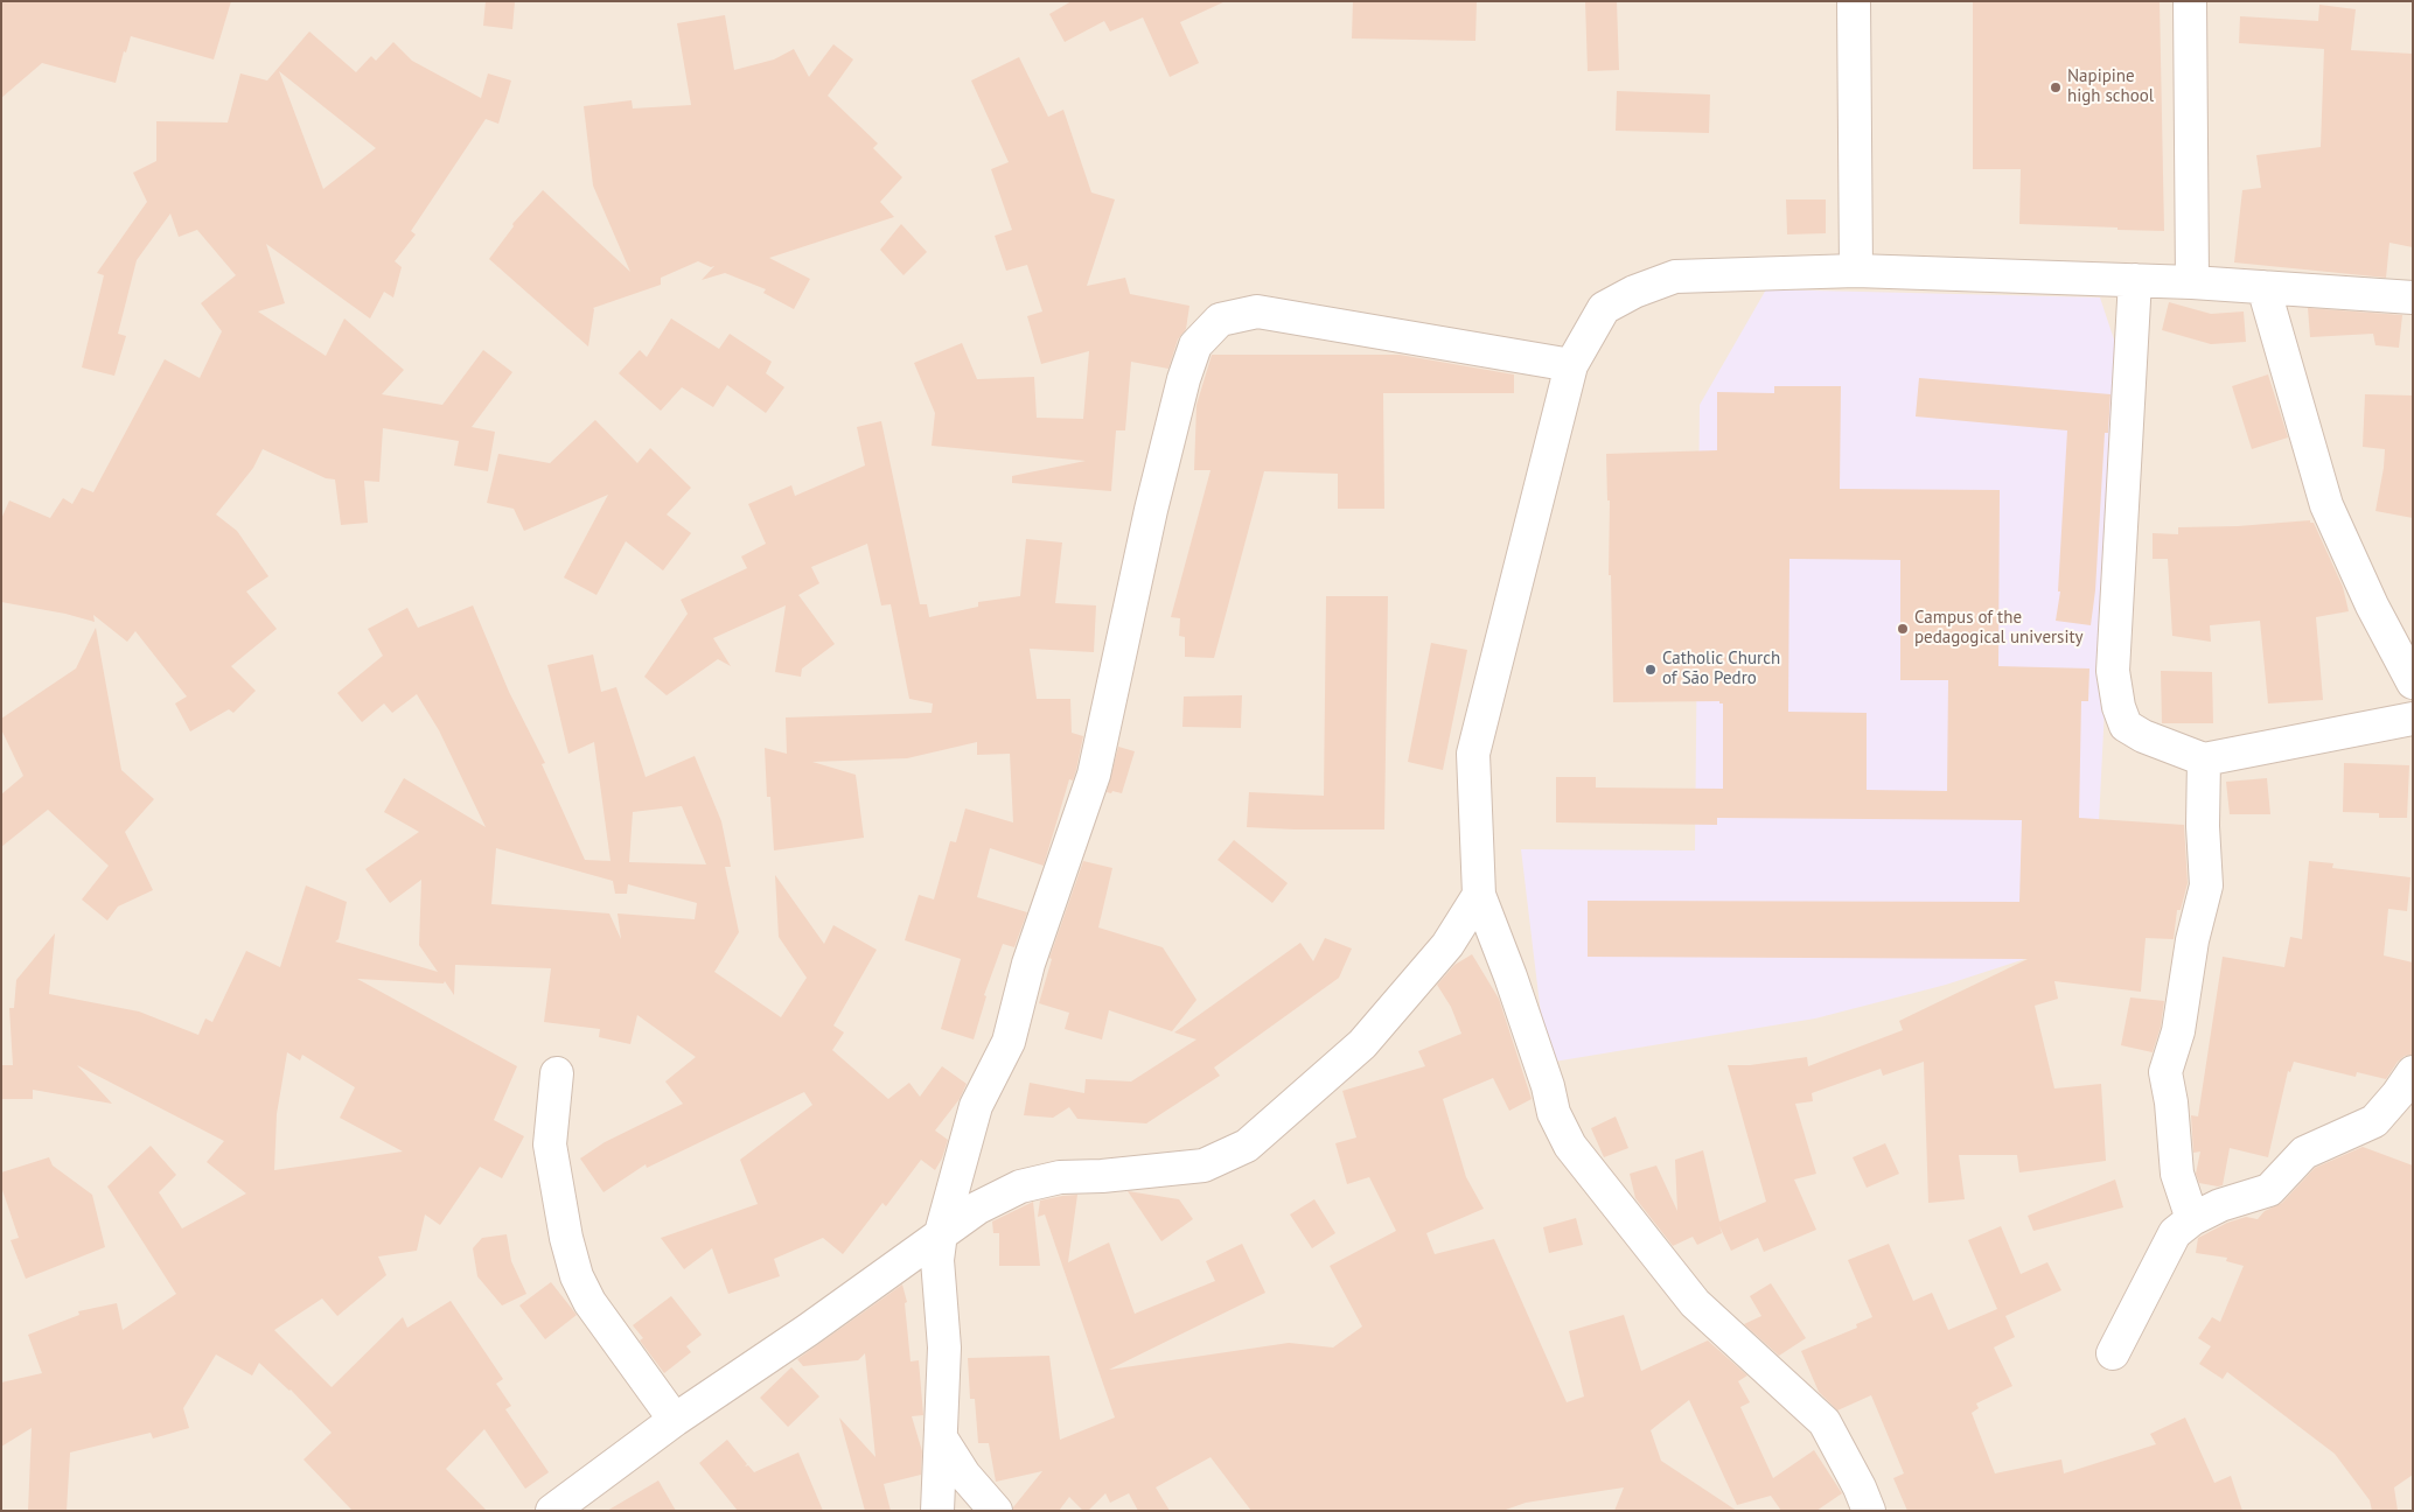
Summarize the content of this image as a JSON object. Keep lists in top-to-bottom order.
{
  "places": ["Napipine high school", "Campus of the pedagogical university", "Catholic Church of São Pedro"]
}
